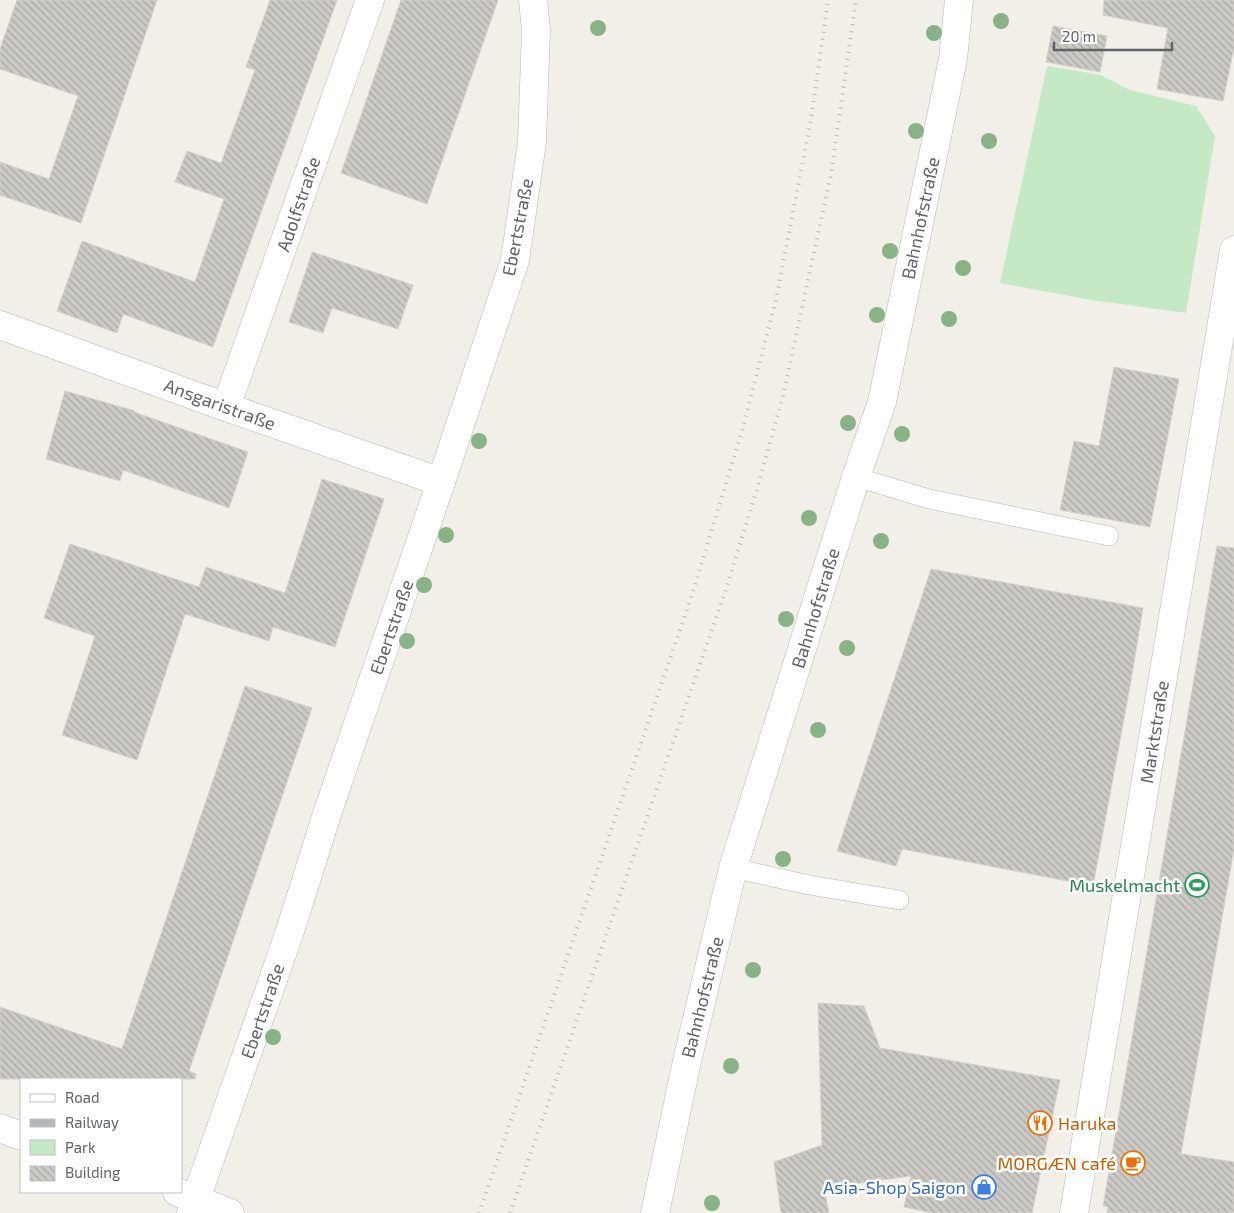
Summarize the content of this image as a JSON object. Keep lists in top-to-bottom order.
{
  "streets": {
    "street": [
      "Adolfstraße",
      "Bahnhofstraße",
      "Ebertstraße",
      "Ansgaristraße",
      "Marktstraße"
    ]
  },
  "crossings": [
    ["Adolfstraße", "Ansgaristraße"],
    ["Ebertstraße", "Ansgaristraße"]
  ],
  "places": {
    "sports": ["Muskelmacht"],
    "restaurant": ["Haruka"],
    "cafe": ["MORGÆN café"],
    "shop": ["Asia-Shop Saigon"]
  },
  "legend": [
    "Road",
    "Railway",
    "Park",
    "Building"
  ],
  "scale_bar": "20 m"
}
